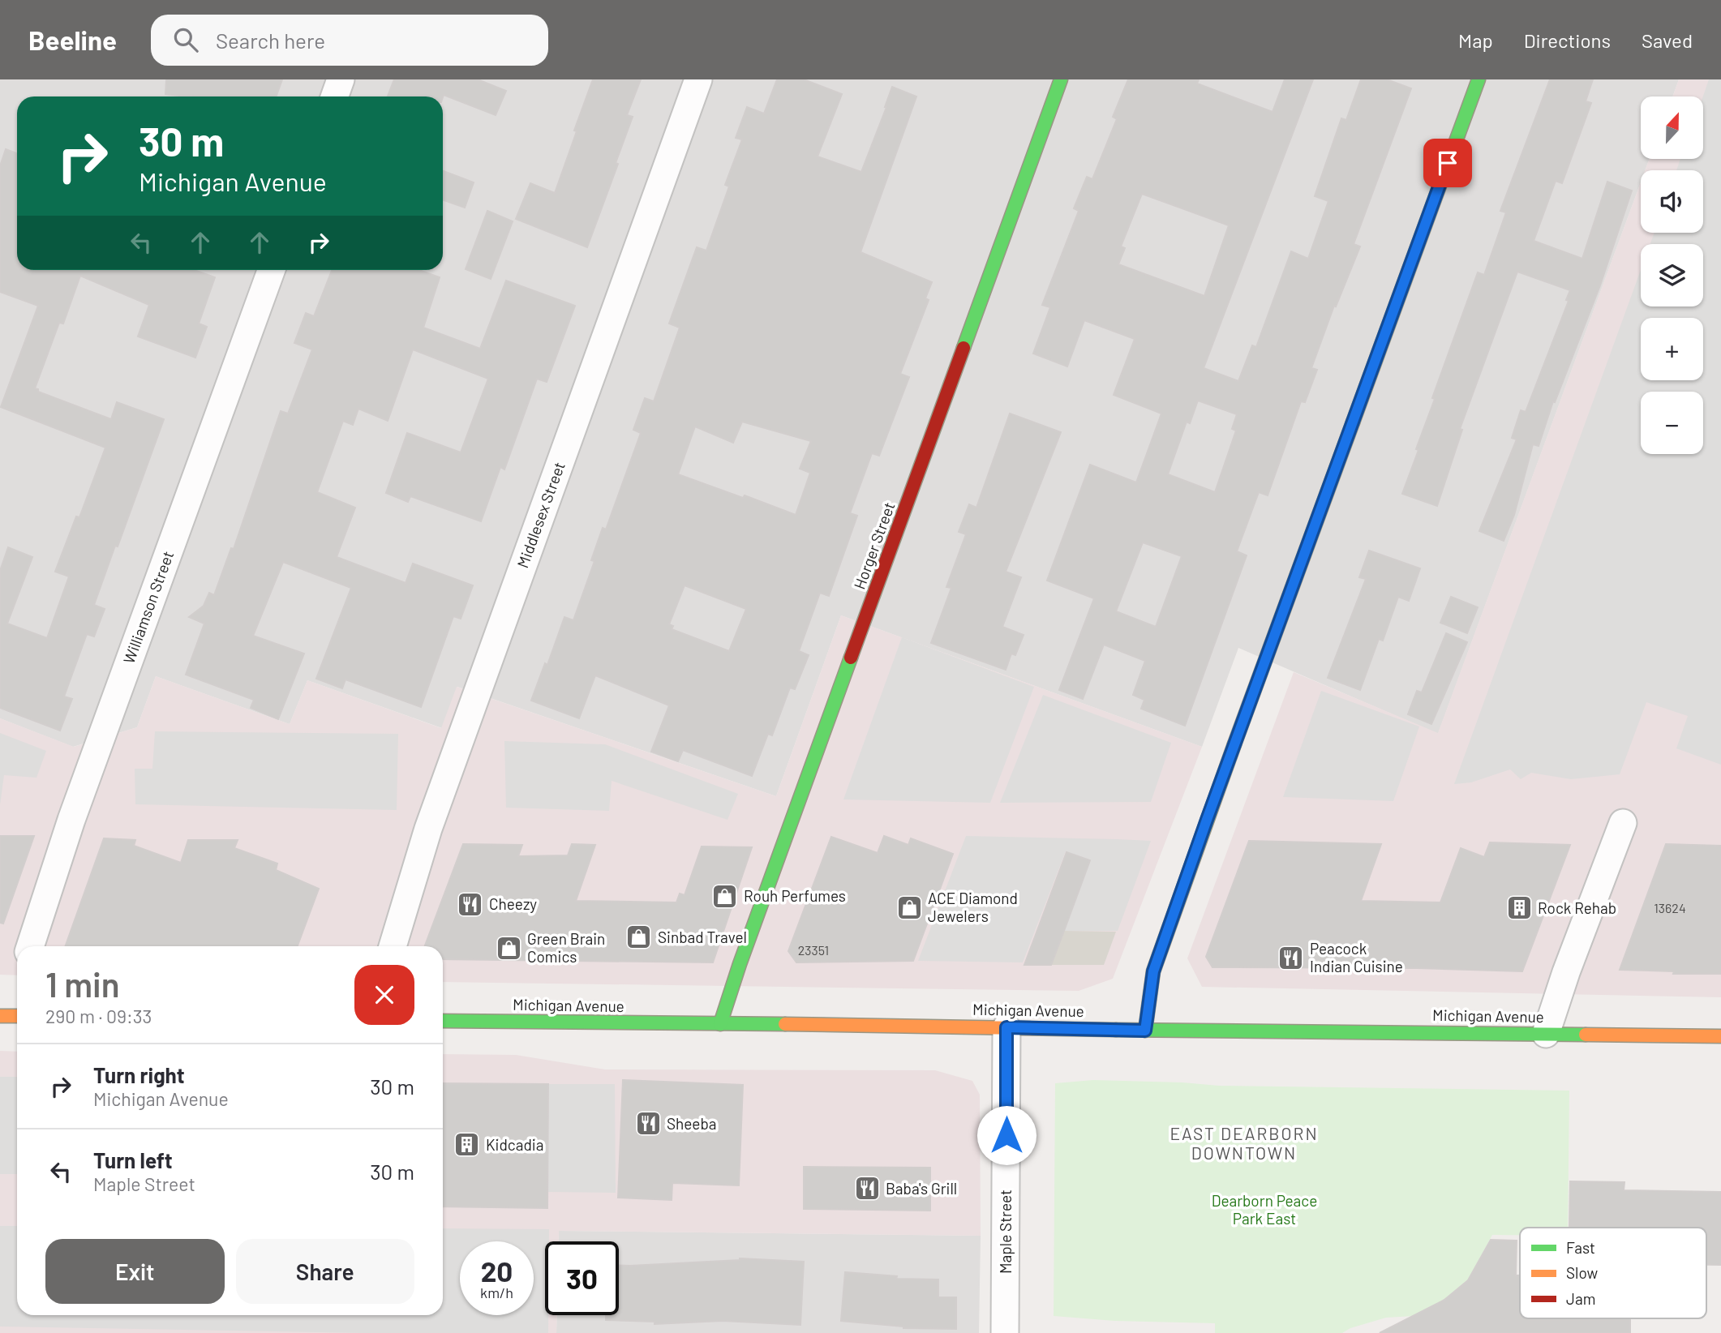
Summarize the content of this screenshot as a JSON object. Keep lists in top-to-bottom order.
{
  "streets": {
    "street": [
      "Middlesex Street",
      "Horger Street",
      "Williamson Street",
      "Michigan Avenue",
      "Maple Street"
    ]
  },
  "crossings": [
    ["Horger Street", "Michigan Avenue"],
    ["Michigan Avenue", "Maple Street"]
  ],
  "districts": ["EAST DEARBORN DOWNTOWN"],
  "parks": ["Dearborn Peace Park East"],
  "places": {
    "shop": [
      "Rouh Perfumes",
      "ACE Diamond Jewelers",
      "Sinbad Travel",
      "Green Brain Comics"
    ],
    "restaurant": [
      "Cheezy",
      "Peacock Indian Cuisine",
      "Sheeba",
      "Baba's Grill"
    ],
    "building": ["Rock Rehab", "Kidcadia"]
  },
  "house_numbers": ["13624", "23351"],
  "legend": ["Fast", "Slow", "Jam"],
  "north": "top",
  "page": {
    "header": "Beeline",
    "search": "Search here",
    "nav": ["Map", "Directions", "Saved"],
    "map_buttons": ["+", "−"],
    "turn": ["30 m", "Michigan Avenue"],
    "heading": ["1 min", "290 m · 09:33"],
    "list": [
      {
        "name": "Turn right",
        "note": "Michigan Avenue",
        "value": "30 m"
      },
      {
        "name": "Turn left",
        "note": "Maple Street",
        "value": "30 m"
      }
    ],
    "buttons": ["Exit", "Share"],
    "speed": "20 km/h",
    "limit": "30"
  }
}
